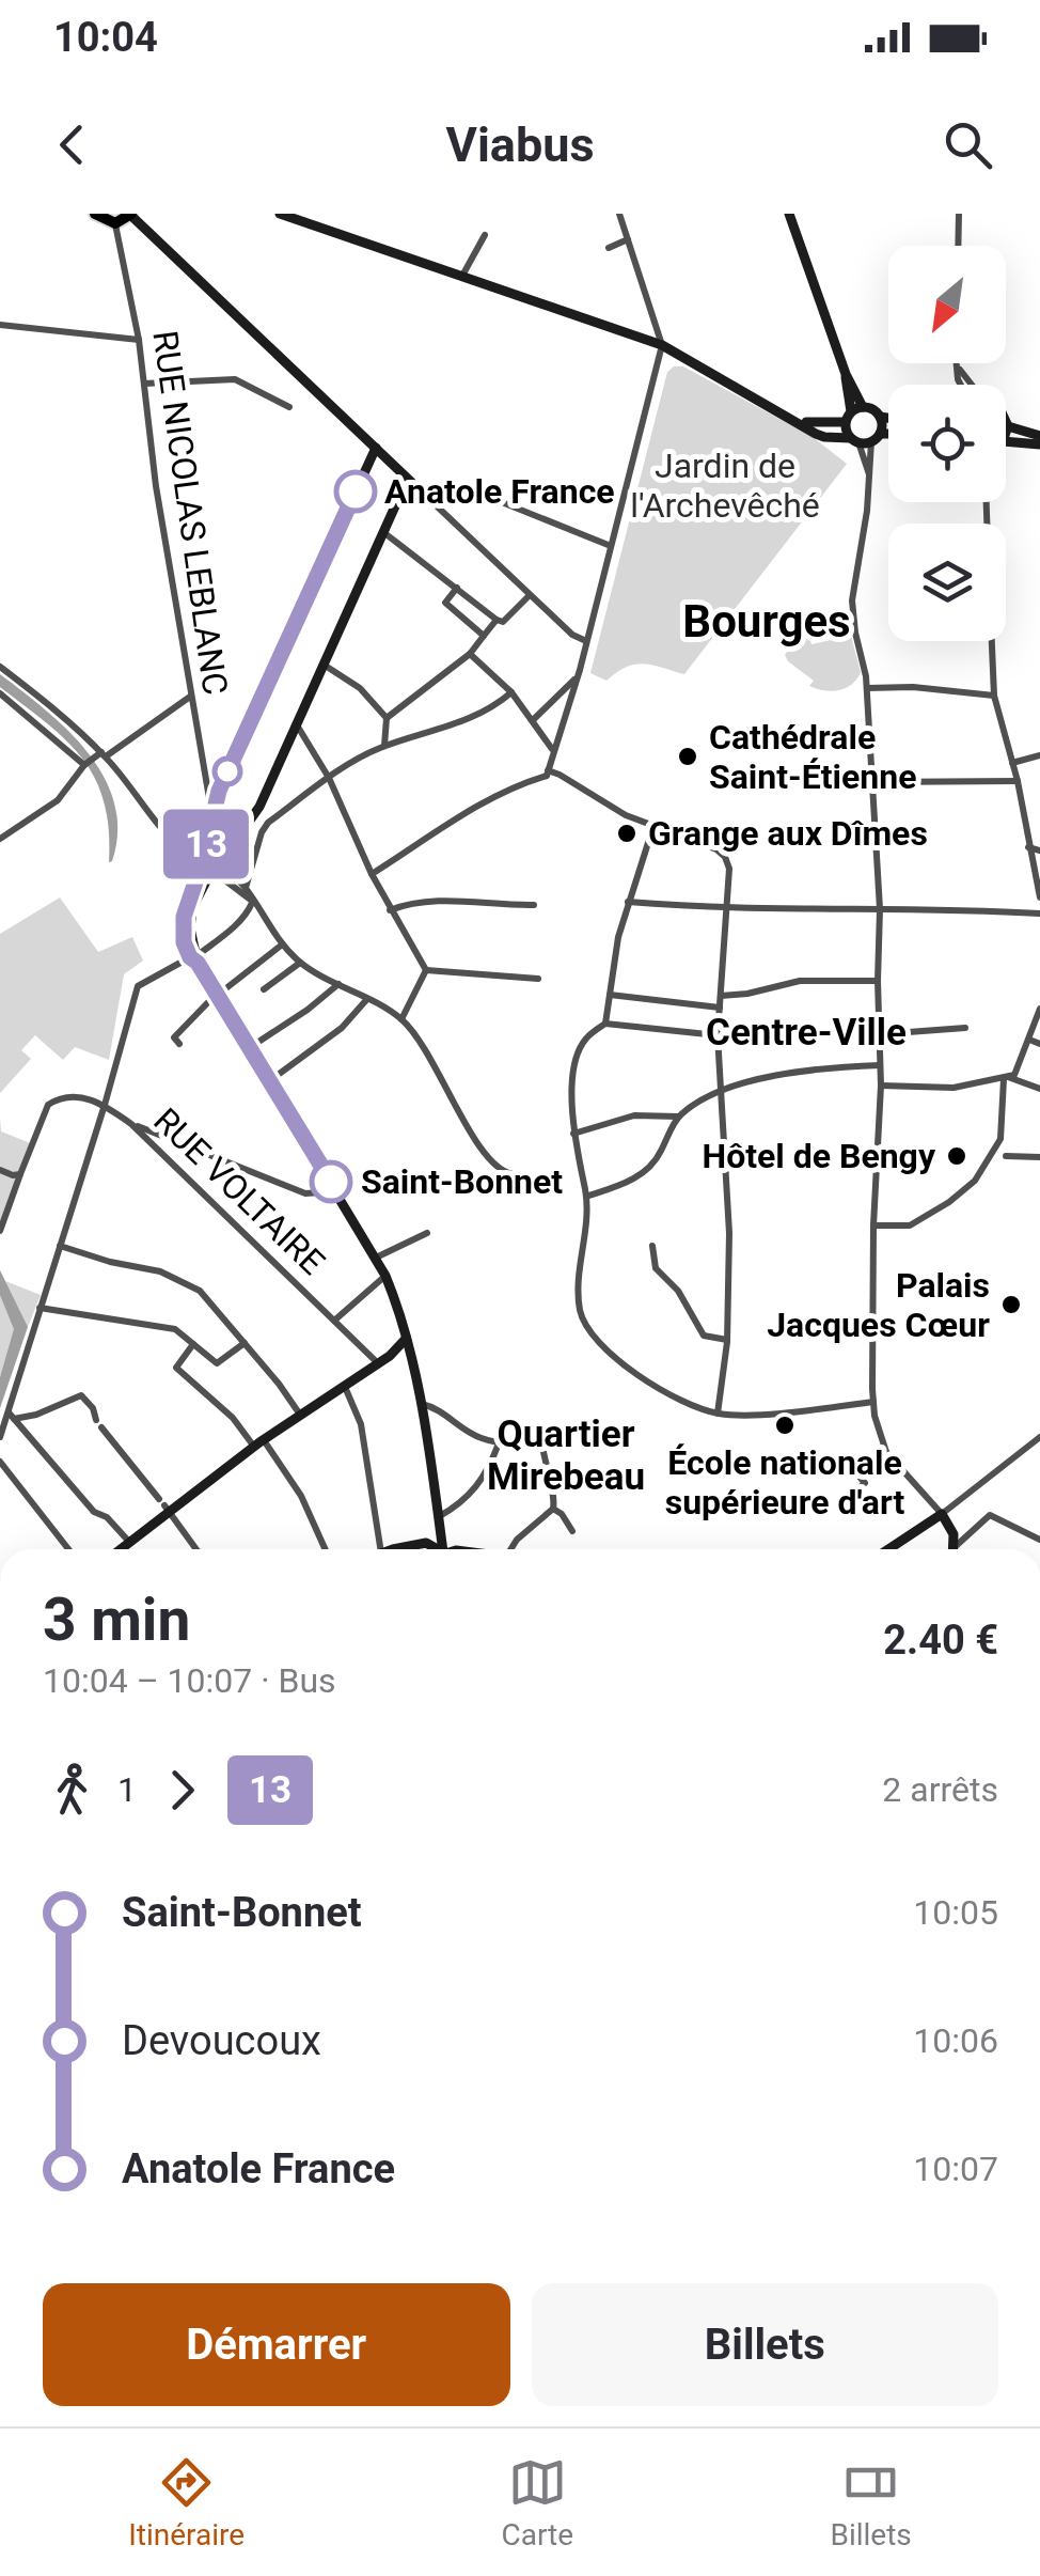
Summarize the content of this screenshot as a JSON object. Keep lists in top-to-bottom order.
{
  "streets": {
    "street": ["RUE NICOLAS LEBLANC", "RUE VOLTAIRE"]
  },
  "districts": ["Bourges", "Centre-Ville", "Quartier Mirebeau"],
  "parks": ["Jardin de l'Archevêché"],
  "places": [
    "Anatole France",
    "Cathédrale Saint-Étienne",
    "Grange aux Dîmes",
    "Hôtel de Bengy",
    "Saint-Bonnet",
    "Palais Jacques Cœur",
    "École nationale supérieure d'art"
  ],
  "lines": ["bus line 13"],
  "north": "bottom left",
  "page": {
    "status": "10:04",
    "header": "Viabus",
    "on_map": "13",
    "heading": ["3 min", "10:04 – 10:07 · Bus", "2.40 €"],
    "legs": ["1", "13", "2 arrêts"],
    "list": [
      {
        "name": "Saint-Bonnet",
        "value": "10:05"
      },
      {
        "name": "Devoucoux",
        "value": "10:06"
      },
      {
        "name": "Anatole France",
        "value": "10:07"
      }
    ],
    "buttons": ["Démarrer", "Billets"],
    "tabs": ["Itinéraire", "Carte", "Billets"]
  }
}
